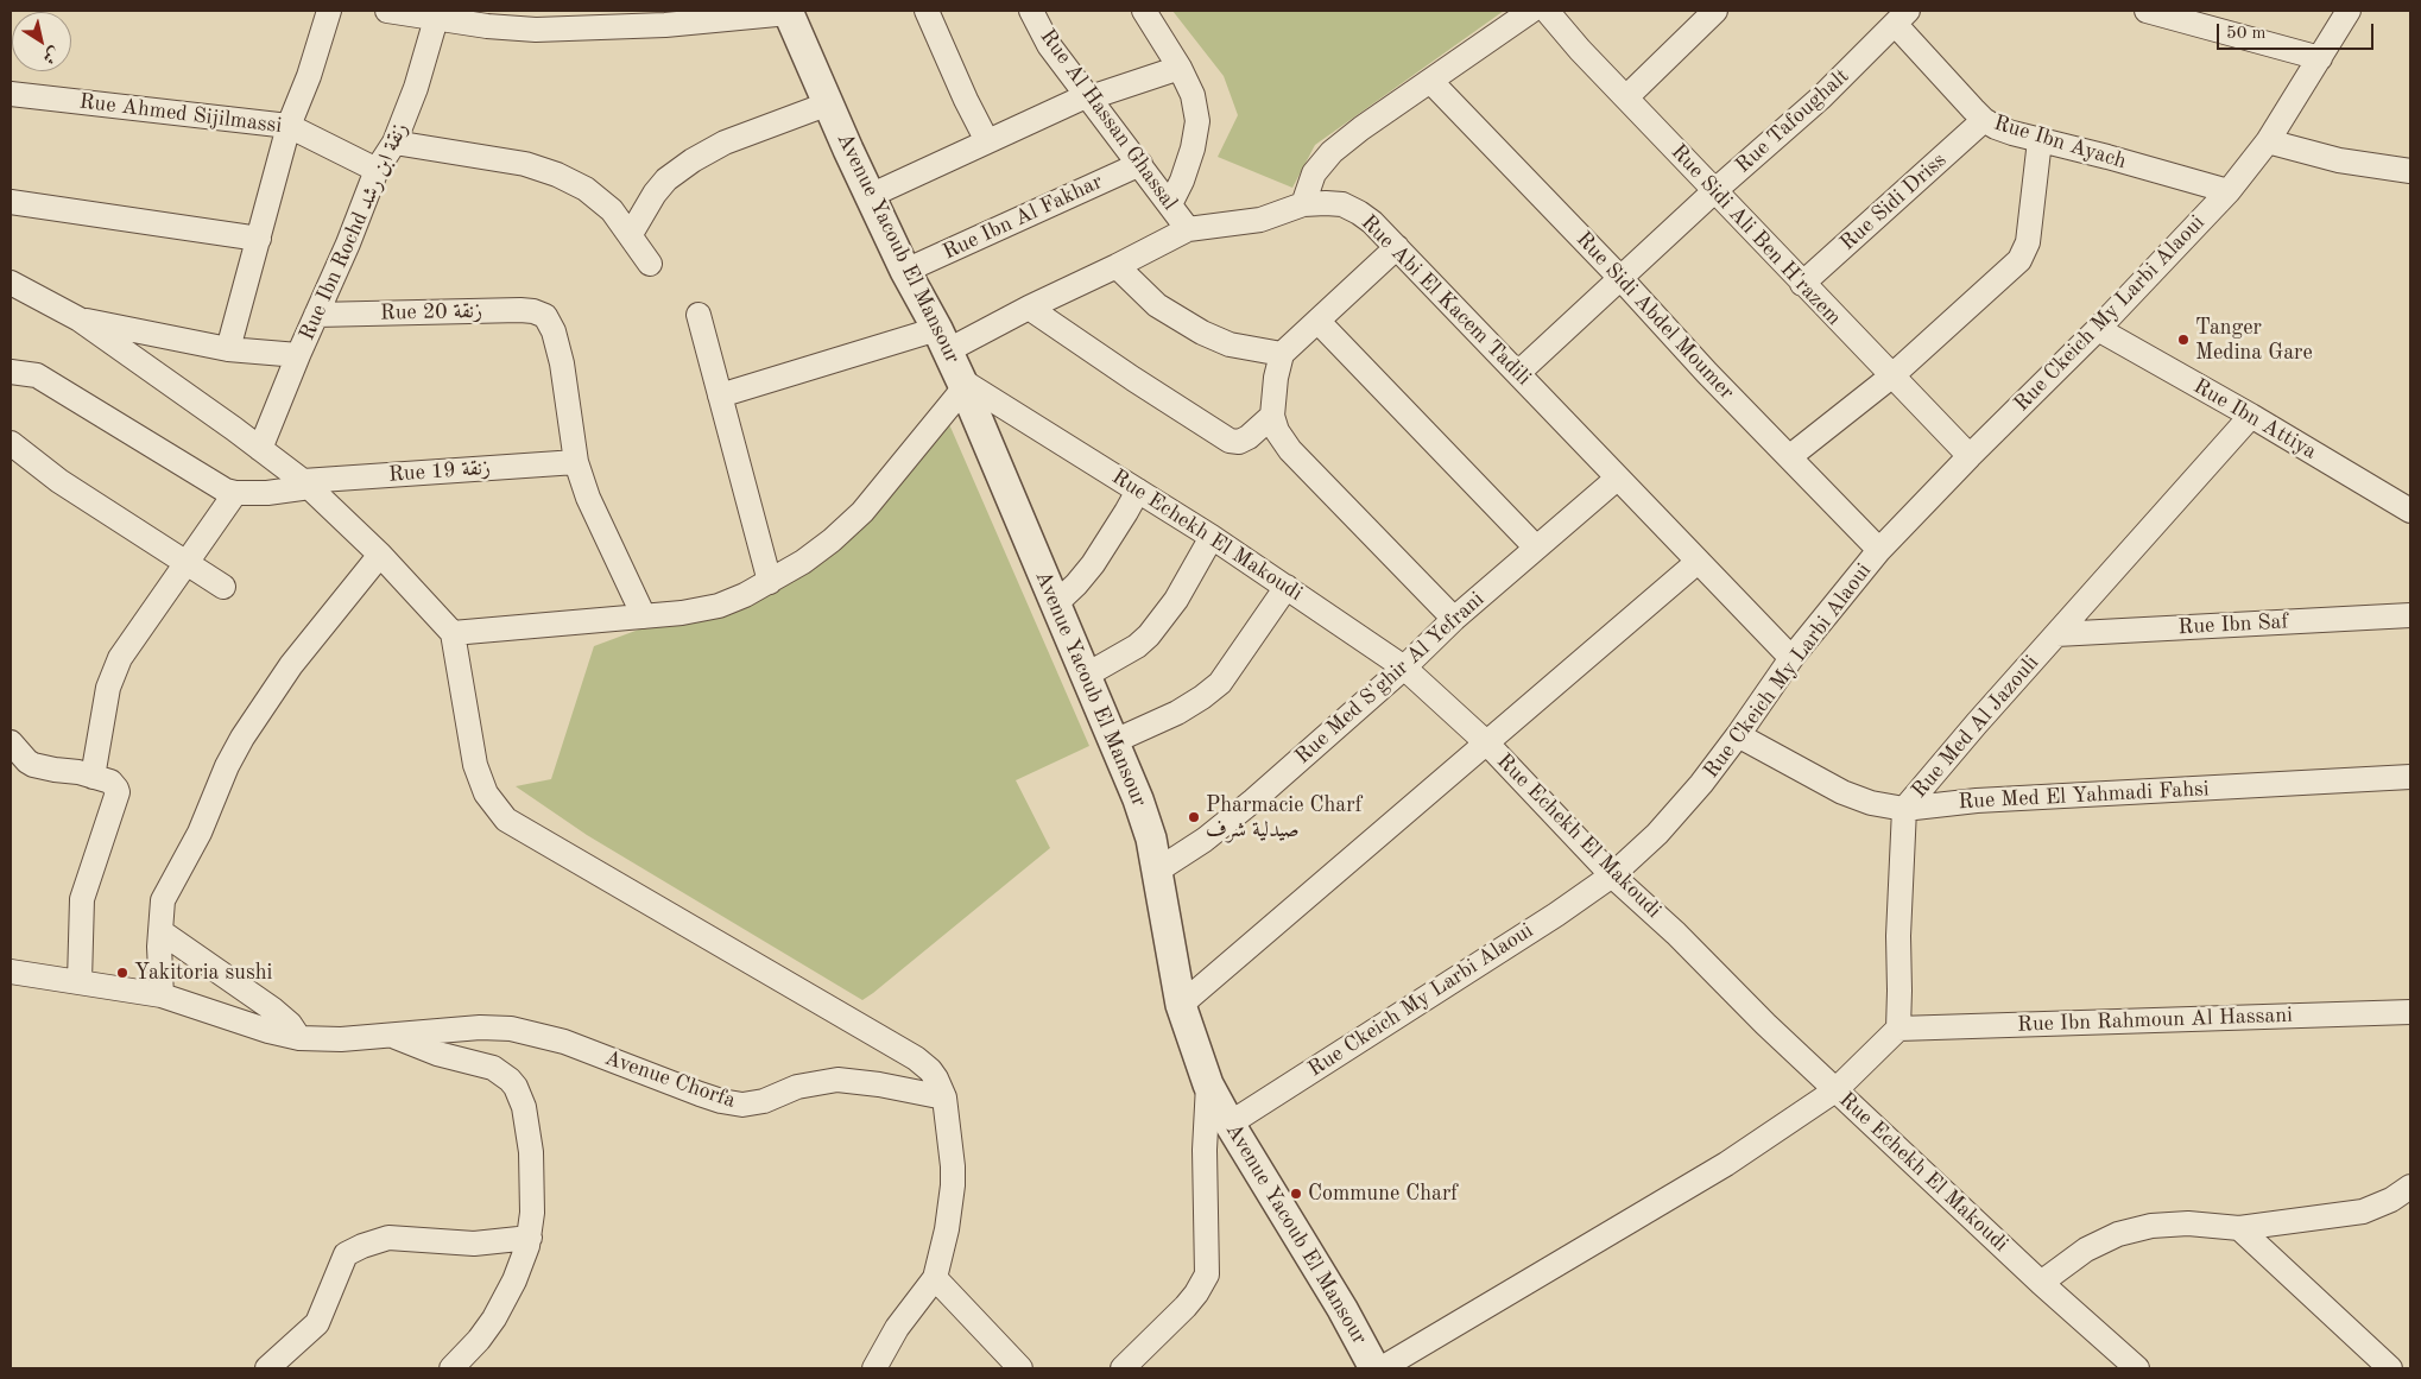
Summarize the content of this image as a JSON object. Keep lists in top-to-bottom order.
{
  "streets": {
    "street": [
      "Rue Ahmed Sijilmassi",
      "Rue Al Hassan Ghassal",
      "Rue Tafoughalt",
      "Rue Ibn Ayach",
      "Rue Sidi Driss",
      "Rue Ibn Al Fakhar",
      "Rue Ibn Rochd زنقة ابن رشد",
      "Rue Sidi Ali Ben H'razem",
      "Avenue Yacoub El Mansour",
      "Rue Abi El Kacem Tadili",
      "Rue 20 زنقة",
      "Rue Ckeich My Larbi Alaoui",
      "Rue Sidi Abdel Moumer",
      "Rue Ibn Attiya",
      "Rue 19 زنقة",
      "Rue Echekh El Makoudi",
      "Rue Ibn Saf",
      "Rue Med S'ghir Al Yefrani",
      "Rue Med Al Jazouli",
      "Rue Med El Yahmadi Fahsi",
      "Rue Ibn Rahmoun Al Hassani",
      "Avenue Chorfa"
    ]
  },
  "crossings": [
    ["Rue Ahmed Sijilmassi", "Rue Ibn Rochd زنقة ابن رشد"],
    ["Rue Al Hassan Ghassal", "Rue Ibn Al Fakhar"],
    ["Rue Al Hassan Ghassal", "Rue Abi El Kacem Tadili"],
    ["Rue Tafoughalt", "Rue Ibn Ayach"],
    ["Rue Tafoughalt", "Rue Sidi Ali Ben H'razem"],
    ["Rue Tafoughalt", "Rue Abi El Kacem Tadili"],
    ["Rue Tafoughalt", "Rue Sidi Abdel Moumer"],
    ["Rue Ibn Ayach", "Rue Sidi Driss"],
    ["Rue Ibn Ayach", "Rue Ckeich My Larbi Alaoui"],
    ["Rue Sidi Driss", "Rue Sidi Ali Ben H'razem"],
    ["Rue Ibn Al Fakhar", "Avenue Yacoub El Mansour"],
    ["Rue Ibn Rochd زنقة ابن رشد", "Rue 20 زنقة"],
    ["Rue Sidi Ali Ben H'razem", "Rue Ckeich My Larbi Alaoui"],
    ["Avenue Yacoub El Mansour", "Rue Abi El Kacem Tadili"],
    ["Avenue Yacoub El Mansour", "Rue Ckeich My Larbi Alaoui"],
    ["Avenue Yacoub El Mansour", "Rue Echekh El Makoudi"],
    ["Avenue Yacoub El Mansour", "Rue Med S'ghir Al Yefrani"],
    ["Rue Abi El Kacem Tadili", "Rue Ckeich My Larbi Alaoui"],
    ["Rue Abi El Kacem Tadili", "Rue Med S'ghir Al Yefrani"],
    ["Rue 20 زنقة", "Rue 19 زنقة"],
    ["Rue Ckeich My Larbi Alaoui", "Rue Sidi Abdel Moumer"],
    ["Rue Ckeich My Larbi Alaoui", "Rue Ibn Attiya"],
    ["Rue Ckeich My Larbi Alaoui", "Rue Echekh El Makoudi"],
    ["Rue Ckeich My Larbi Alaoui", "Rue Med El Yahmadi Fahsi"],
    ["Rue Ibn Attiya", "Rue Med Al Jazouli"],
    ["Rue Echekh El Makoudi", "Rue Med S'ghir Al Yefrani"],
    ["Rue Ibn Saf", "Rue Med Al Jazouli"],
    ["Rue Med Al Jazouli", "Rue Med El Yahmadi Fahsi"],
    ["Rue Med Al Jazouli", "Rue Ibn Rahmoun Al Hassani"]
  ],
  "places": [
    "Tanger Medina Gare",
    "Pharmacie Charf صيدلية شرف",
    "Yakitoria sushi",
    "Commune Charf"
  ],
  "scale_bar": "50 m",
  "north": "bottom right"
}
